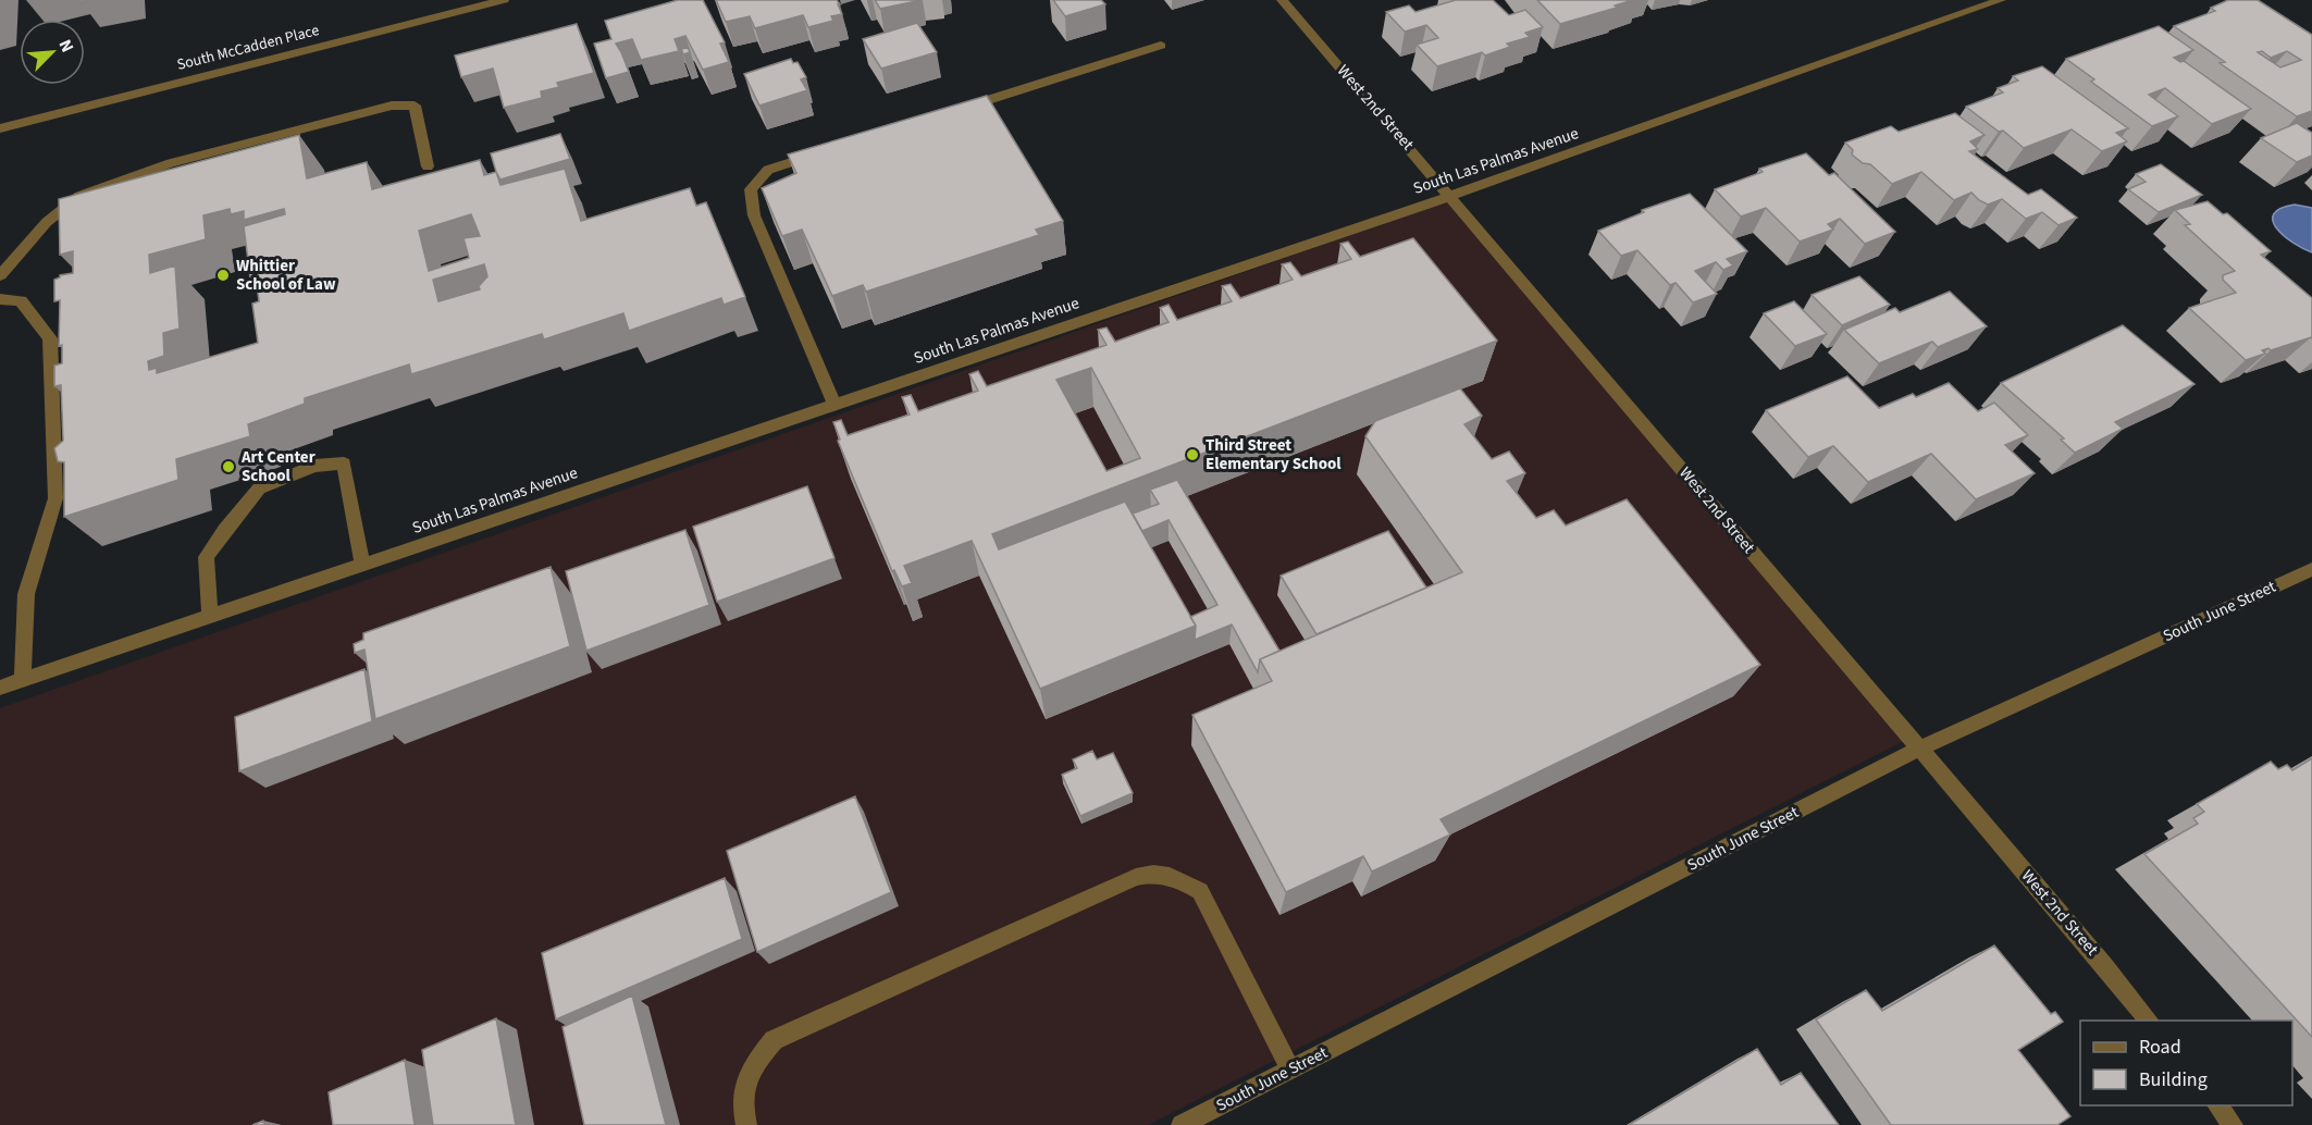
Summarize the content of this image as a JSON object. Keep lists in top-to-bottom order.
{
  "streets": {
    "street": [
      "South McCadden Place",
      "West 2nd Street",
      "South Las Palmas Avenue",
      "South June Street"
    ]
  },
  "crossings": [
    ["West 2nd Street", "South Las Palmas Avenue"],
    ["West 2nd Street", "South June Street"]
  ],
  "places": ["Whittier School of Law", "Third Street Elementary School", "Art Center School"],
  "legend": ["Road", "Building"],
  "north": "top right"
}
